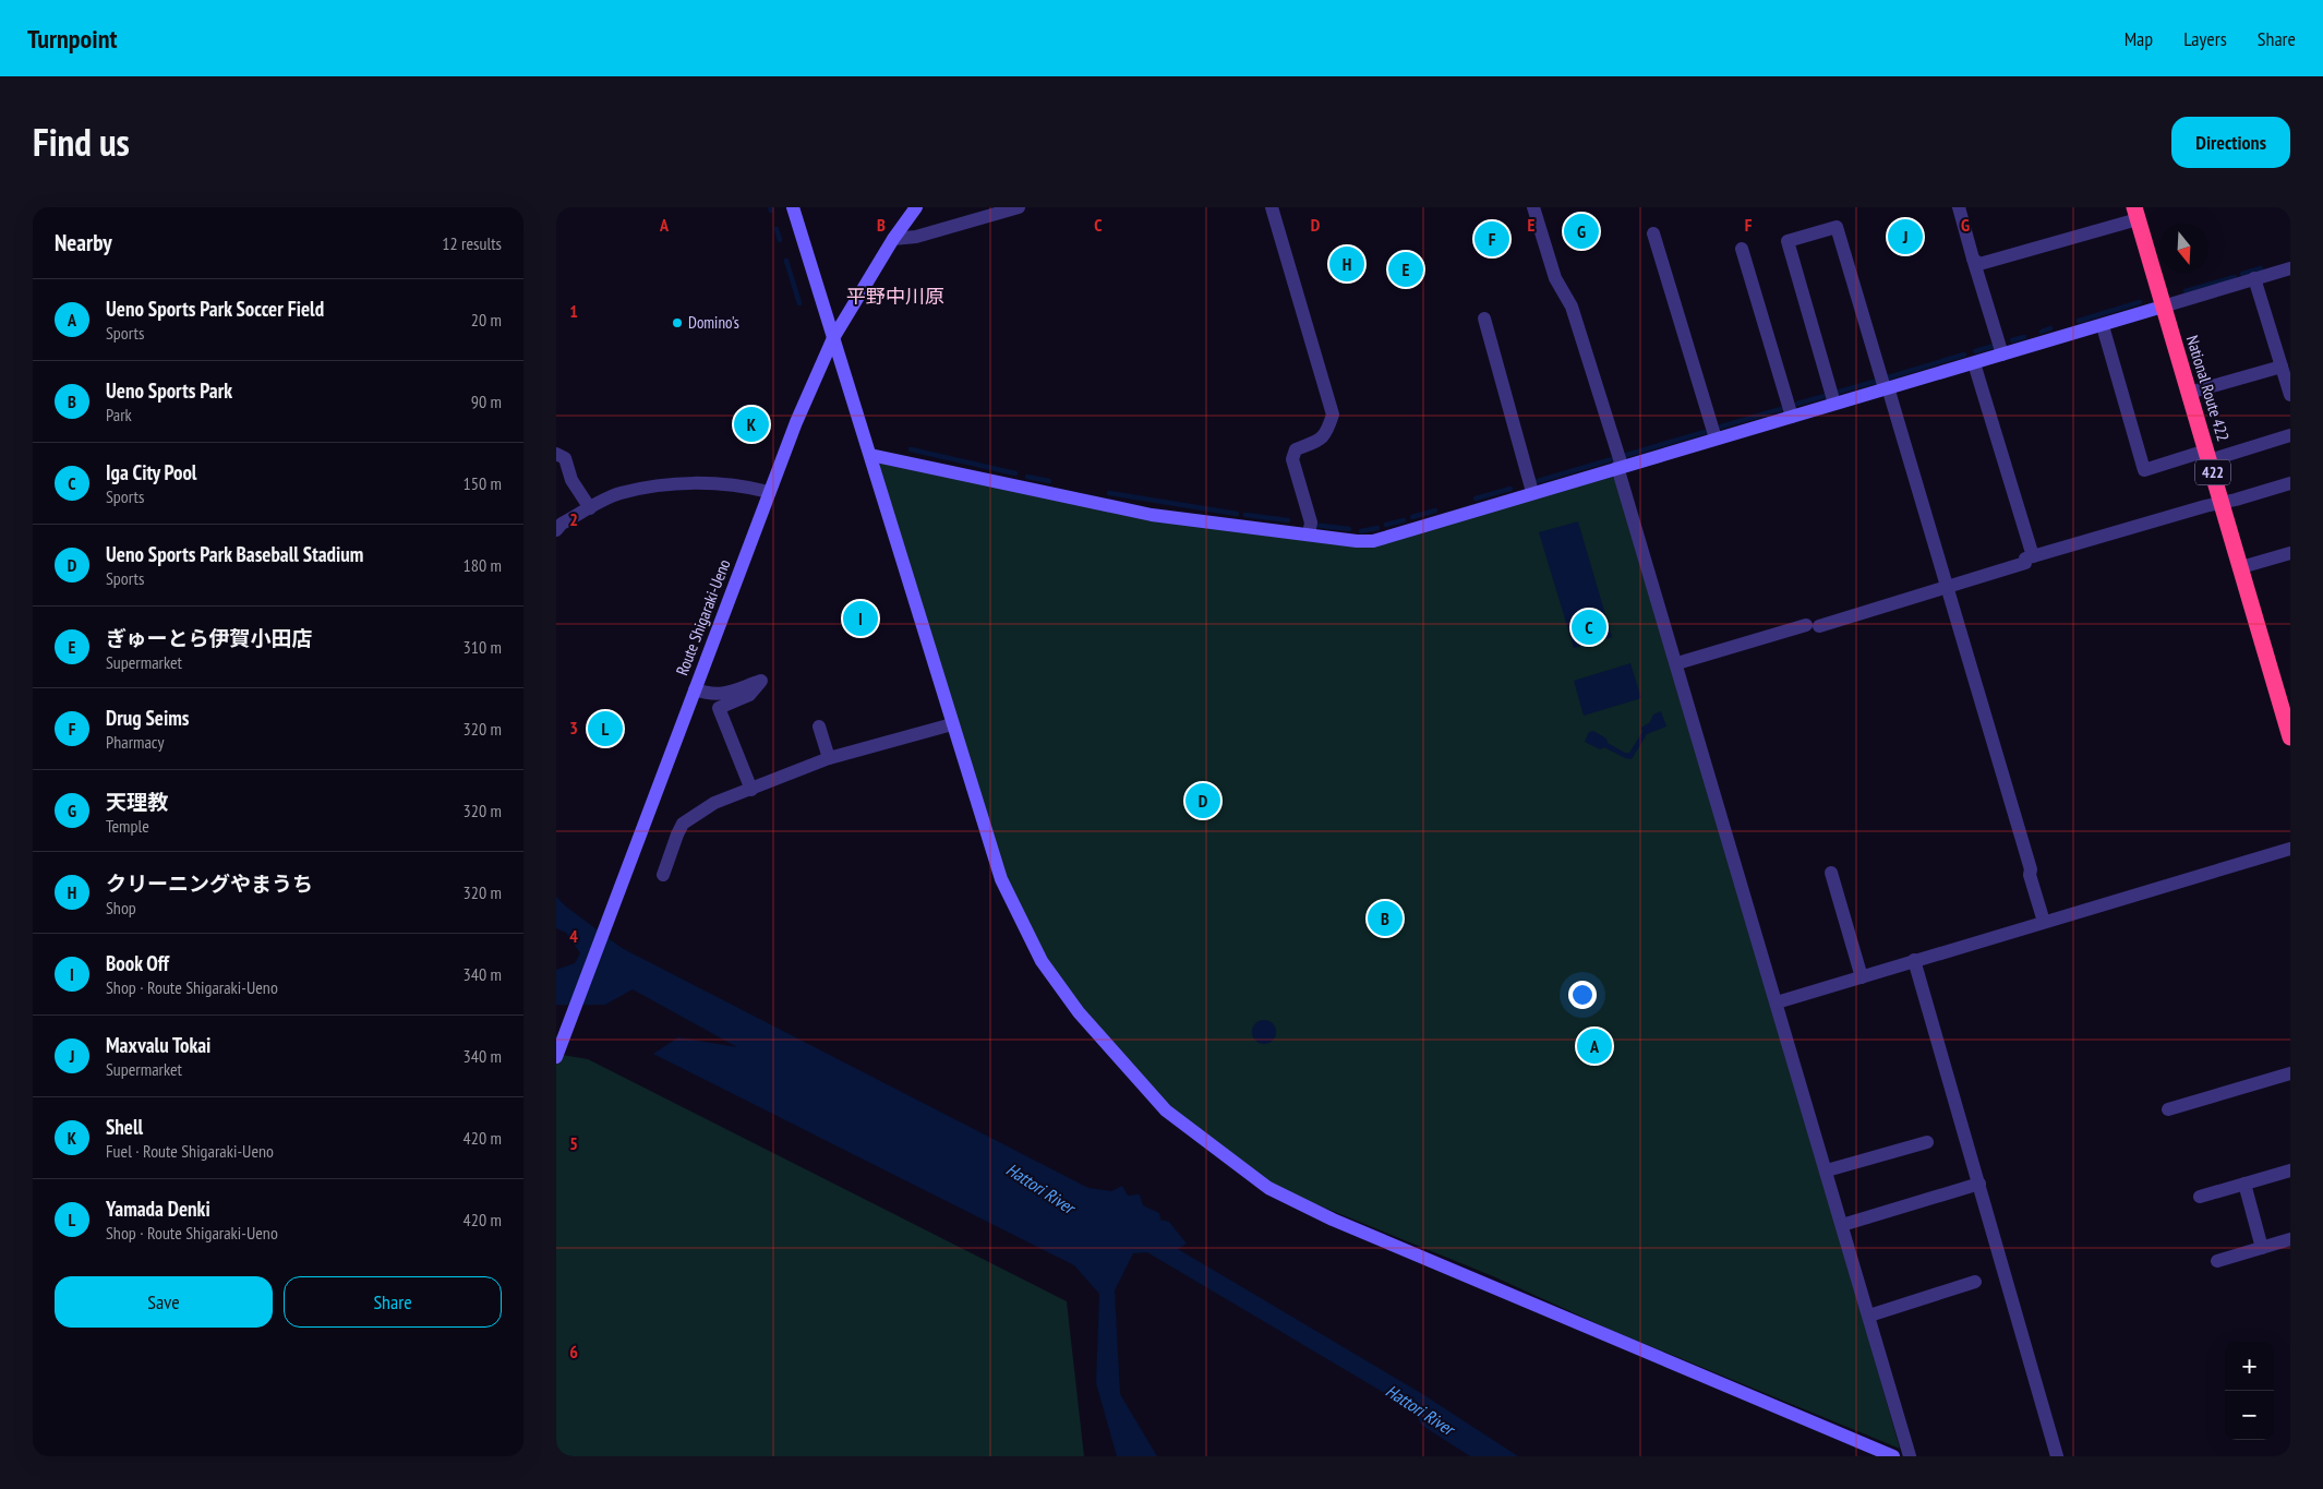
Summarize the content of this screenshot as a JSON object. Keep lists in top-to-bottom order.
{
  "streets": {
    "highway": ["National Route 422", "422"],
    "street": ["Route Shigaraki-Ueno"]
  },
  "districts": ["平野中川原"],
  "water": ["Hattori River"],
  "places": ["Domino's"],
  "north": "bottom",
  "page": {
    "header": "Turnpoint",
    "nav": ["Map", "Layers", "Share"],
    "title": "Find us",
    "buttons": [
      "Directions",
      ["Save", "Share"]
    ],
    "heading": ["Nearby", "12 results"],
    "pins": [
      "G",
      "J",
      "F",
      "H",
      "E",
      "K",
      "I",
      "C",
      "L",
      "D",
      "B",
      "A"
    ],
    "list": [
      {
        "mark": "A",
        "name": "Ueno Sports Park Soccer Field",
        "note": "Sports",
        "value": "20 m"
      },
      {
        "mark": "B",
        "name": "Ueno Sports Park",
        "note": "Park",
        "value": "90 m"
      },
      {
        "mark": "C",
        "name": "Iga City Pool",
        "note": "Sports",
        "value": "150 m"
      },
      {
        "mark": "D",
        "name": "Ueno Sports Park Baseball Stadium",
        "note": "Sports",
        "value": "180 m"
      },
      {
        "mark": "E",
        "name": "ぎゅーとら伊賀小田店",
        "note": "Supermarket",
        "value": "310 m"
      },
      {
        "mark": "F",
        "name": "Drug Seims",
        "note": "Pharmacy",
        "value": "320 m"
      },
      {
        "mark": "G",
        "name": "天理教",
        "note": "Temple",
        "value": "320 m"
      },
      {
        "mark": "H",
        "name": "クリーニングやまうち",
        "note": "Shop",
        "value": "320 m"
      },
      {
        "mark": "I",
        "name": "Book Off",
        "note": "Shop · Route Shigaraki-Ueno",
        "value": "340 m"
      },
      {
        "mark": "J",
        "name": "Maxvalu Tokai",
        "note": "Supermarket",
        "value": "340 m"
      },
      {
        "mark": "K",
        "name": "Shell",
        "note": "Fuel · Route Shigaraki-Ueno",
        "value": "420 m"
      },
      {
        "mark": "L",
        "name": "Yamada Denki",
        "note": "Shop · Route Shigaraki-Ueno",
        "value": "420 m"
      }
    ],
    "map_buttons": ["+", "−"]
  },
  "grid": {
    "columns": [
      "A",
      "B",
      "C",
      "D",
      "E",
      "F",
      "G"
    ],
    "rows": [
      "1",
      "2",
      "3",
      "4",
      "5",
      "6"
    ]
  }
}
